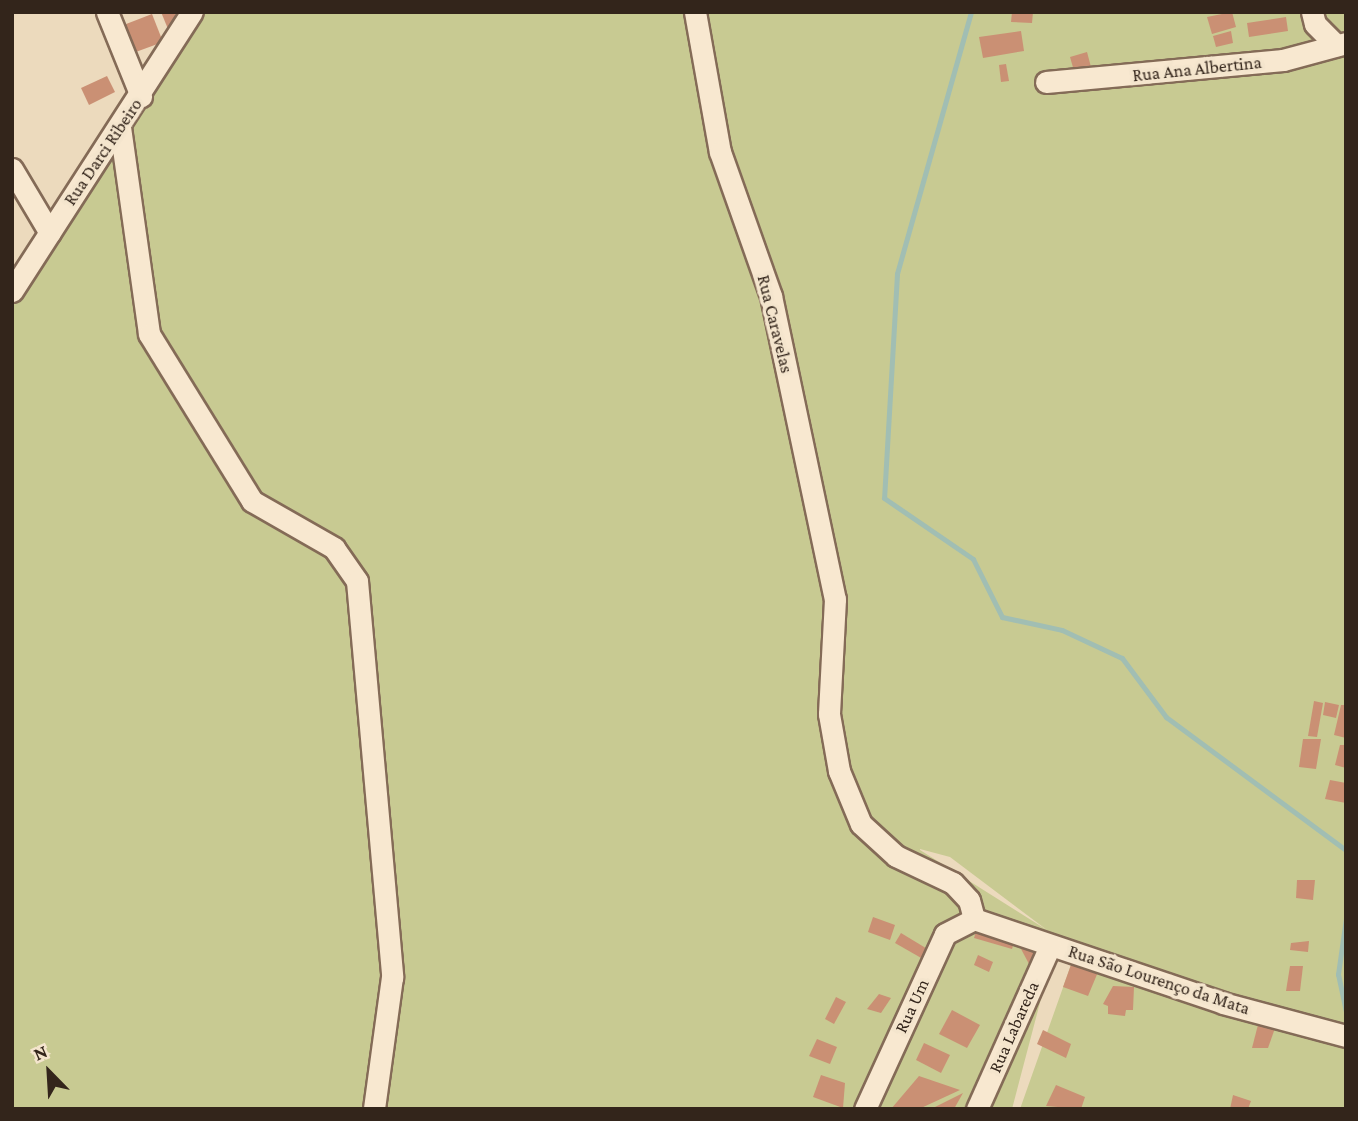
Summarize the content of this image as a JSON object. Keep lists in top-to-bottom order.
{
  "streets": {
    "street": [
      "Rua Ana Albertina",
      "Rua Darci Ribeiro",
      "Rua Caravelas",
      "Rua São Lourenço da Mata",
      "Rua Um",
      "Rua Labareda"
    ]
  },
  "crossings": [
    ["Rua Caravelas", "Rua São Lourenço da Mata"],
    ["Rua Caravelas", "Rua Um"],
    ["Rua São Lourenço da Mata", "Rua Um"],
    ["Rua São Lourenço da Mata", "Rua Labareda"]
  ],
  "north": "top left"
}
